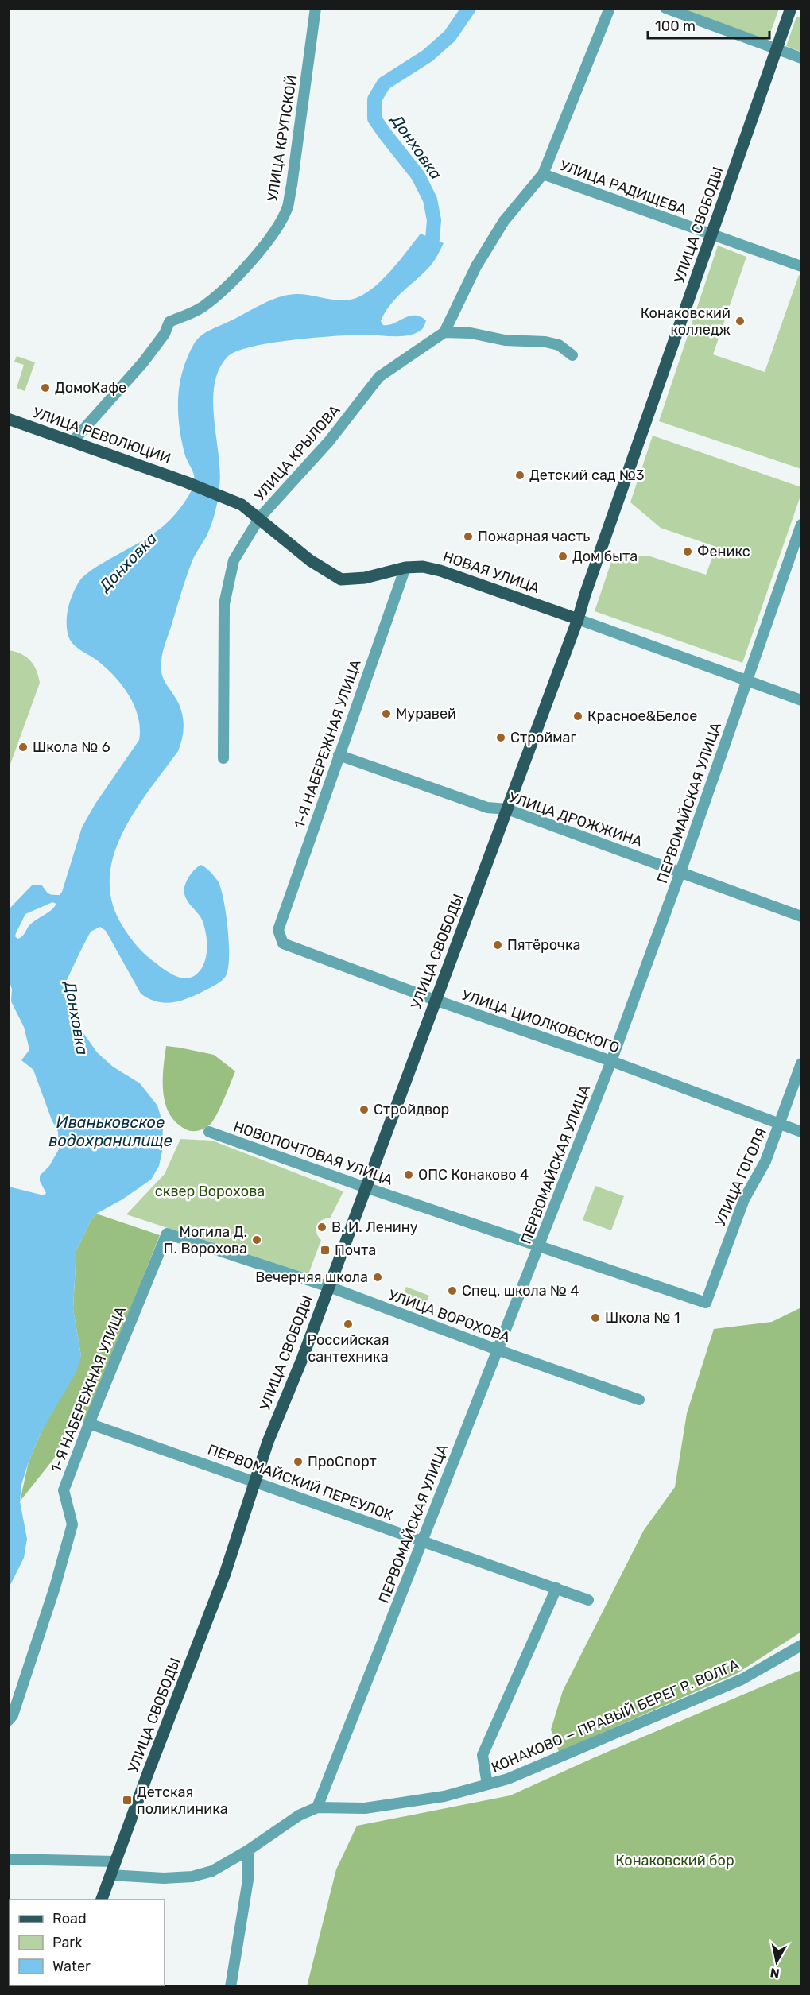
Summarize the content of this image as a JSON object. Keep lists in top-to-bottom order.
{
  "streets": {
    "main road": ["УЛИЦА СВОБОДЫ", "УЛИЦА РЕВОЛЮЦИИ", "НОВАЯ УЛИЦА"],
    "street": [
      "УЛИЦА КРУПСКОЙ",
      "УЛИЦА РАДИЩЕВА",
      "УЛИЦА КРЫЛОВА",
      "1-Я НАБЕРЕЖНАЯ УЛИЦА",
      "ПЕРВОМАЙСКАЯ УЛИЦА",
      "УЛИЦА ДРОЖЖИНА",
      "УЛИЦА ЦИОЛКОВСКОГО",
      "НОВОПОЧТОВАЯ УЛИЦА",
      "УЛИЦА ГОГОЛЯ",
      "УЛИЦА ВОРОХОВА",
      "ПЕРВОМАЙСКИЙ ПЕРЕУЛОК",
      "КОНАКОВО — ПРАВЫЙ БЕРЕГ Р. ВОЛГА"
    ]
  },
  "crossings": [
    ["УЛИЦА КРУПСКОЙ", "УЛИЦА РЕВОЛЮЦИИ"],
    ["УЛИЦА РАДИЩЕВА", "УЛИЦА СВОБОДЫ"],
    ["УЛИЦА СВОБОДЫ", "НОВАЯ УЛИЦА"],
    ["УЛИЦА СВОБОДЫ", "УЛИЦА ДРОЖЖИНА"],
    ["УЛИЦА СВОБОДЫ", "УЛИЦА ЦИОЛКОВСКОГО"],
    ["УЛИЦА СВОБОДЫ", "НОВОПОЧТОВАЯ УЛИЦА"],
    ["УЛИЦА СВОБОДЫ", "УЛИЦА ВОРОХОВА"],
    ["УЛИЦА СВОБОДЫ", "ПЕРВОМАЙСКИЙ ПЕРЕУЛОК"],
    ["УЛИЦА СВОБОДЫ", "КОНАКОВО — ПРАВЫЙ БЕРЕГ Р. ВОЛГА"],
    ["УЛИЦА РЕВОЛЮЦИИ", "НОВАЯ УЛИЦА"],
    ["УЛИЦА КРЫЛОВА", "НОВАЯ УЛИЦА"],
    ["НОВАЯ УЛИЦА", "1-Я НАБЕРЕЖНАЯ УЛИЦА"],
    ["НОВАЯ УЛИЦА", "ПЕРВОМАЙСКАЯ УЛИЦА"],
    ["1-Я НАБЕРЕЖНАЯ УЛИЦА", "УЛИЦА ДРОЖЖИНА"],
    ["1-Я НАБЕРЕЖНАЯ УЛИЦА", "УЛИЦА ЦИОЛКОВСКОГО"],
    ["1-Я НАБЕРЕЖНАЯ УЛИЦА", "УЛИЦА ВОРОХОВА"],
    ["1-Я НАБЕРЕЖНАЯ УЛИЦА", "ПЕРВОМАЙСКИЙ ПЕРЕУЛОК"],
    ["ПЕРВОМАЙСКАЯ УЛИЦА", "УЛИЦА ДРОЖЖИНА"],
    ["ПЕРВОМАЙСКАЯ УЛИЦА", "УЛИЦА ЦИОЛКОВСКОГО"],
    ["ПЕРВОМАЙСКАЯ УЛИЦА", "НОВОПОЧТОВАЯ УЛИЦА"],
    ["ПЕРВОМАЙСКАЯ УЛИЦА", "УЛИЦА ВОРОХОВА"],
    ["ПЕРВОМАЙСКАЯ УЛИЦА", "ПЕРВОМАЙСКИЙ ПЕРЕУЛОК"],
    ["ПЕРВОМАЙСКАЯ УЛИЦА", "КОНАКОВО — ПРАВЫЙ БЕРЕГ Р. ВОЛГА"],
    ["УЛИЦА ЦИОЛКОВСКОГО", "УЛИЦА ГОГОЛЯ"],
    ["НОВОПОЧТОВАЯ УЛИЦА", "УЛИЦА ГОГОЛЯ"]
  ],
  "water": ["Донховка", "Иваньковское водохранилище"],
  "parks": ["сквер Ворохова", "Конаковский бор"],
  "places": {
    "other": [
      "Конаковский колледж",
      "ДомоКафе",
      "Детский сад №3",
      "Пожарная часть",
      "Феникс",
      "Дом быта",
      "Муравей",
      "Красное&Белое",
      "Строймаг",
      "Школа № 6",
      "Пятёрочка",
      "Стройдвор",
      "ОПС Конаково 4",
      "В. И. Ленину",
      "Могила Д. П. Ворохова",
      "Вечерняя школа",
      "Спец. школа № 4",
      "Школа № 1",
      "Российская сантехника",
      "ПроСпорт"
    ],
    "transit": ["Почта", "Детская поликлиника"]
  },
  "legend": ["Road", "Park", "Water"],
  "scale_bar": "100 m",
  "north": "bottom"
}
